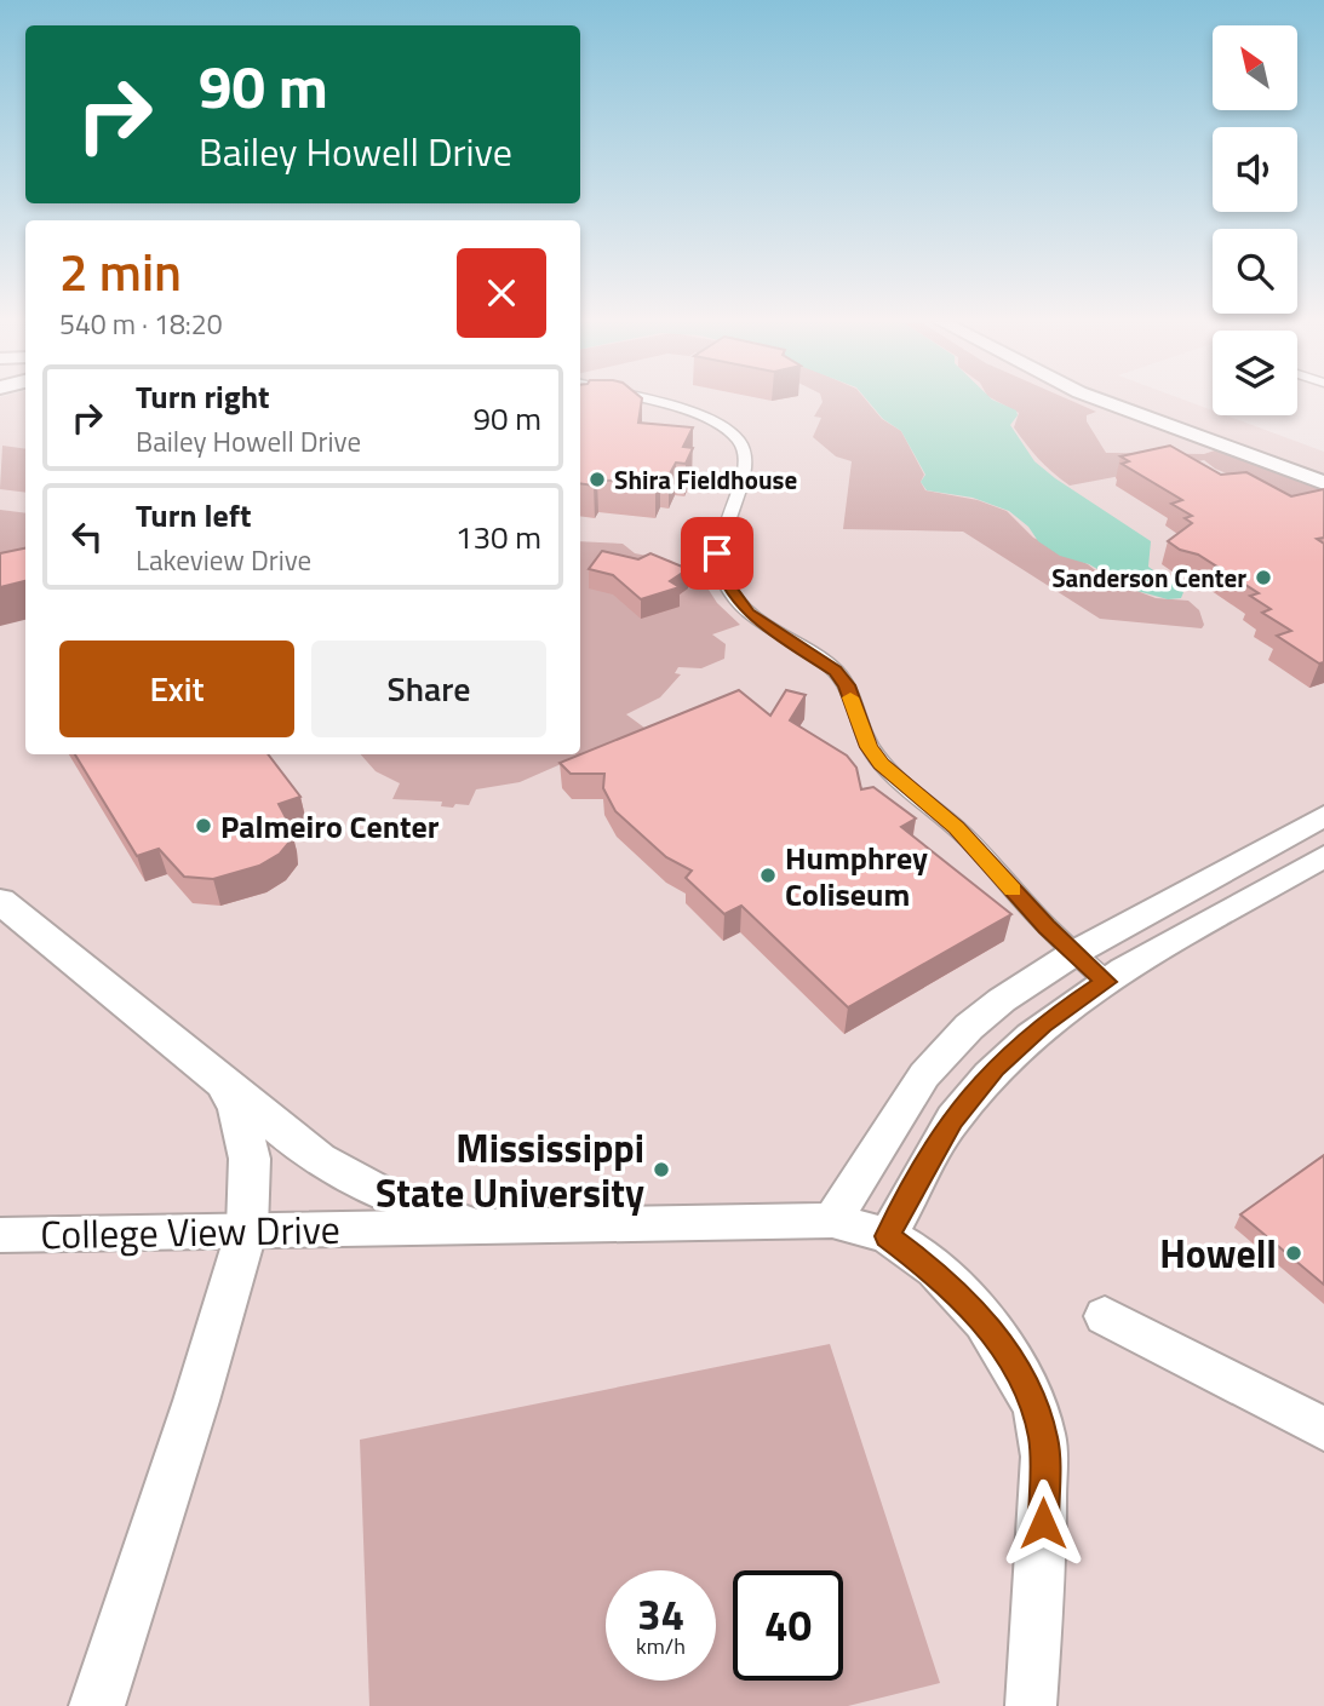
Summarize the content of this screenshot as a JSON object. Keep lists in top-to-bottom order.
{
  "streets": {
    "street": ["College View Drive"]
  },
  "places": [
    "Shira Fieldhouse",
    "Sanderson Center",
    "Palmeiro Center",
    "Humphrey Coliseum",
    "Mississippi State University",
    "Howell"
  ],
  "north": "top left",
  "page": {
    "turn": ["90 m", "Bailey Howell Drive"],
    "heading": ["2 min", "540 m · 18:20"],
    "list": [
      {
        "name": "Turn right",
        "note": "Bailey Howell Drive",
        "value": "90 m"
      },
      {
        "name": "Turn left",
        "note": "Lakeview Drive",
        "value": "130 m"
      }
    ],
    "buttons": ["Exit", "Share"],
    "speed": "34 km/h",
    "limit": "40"
  }
}
